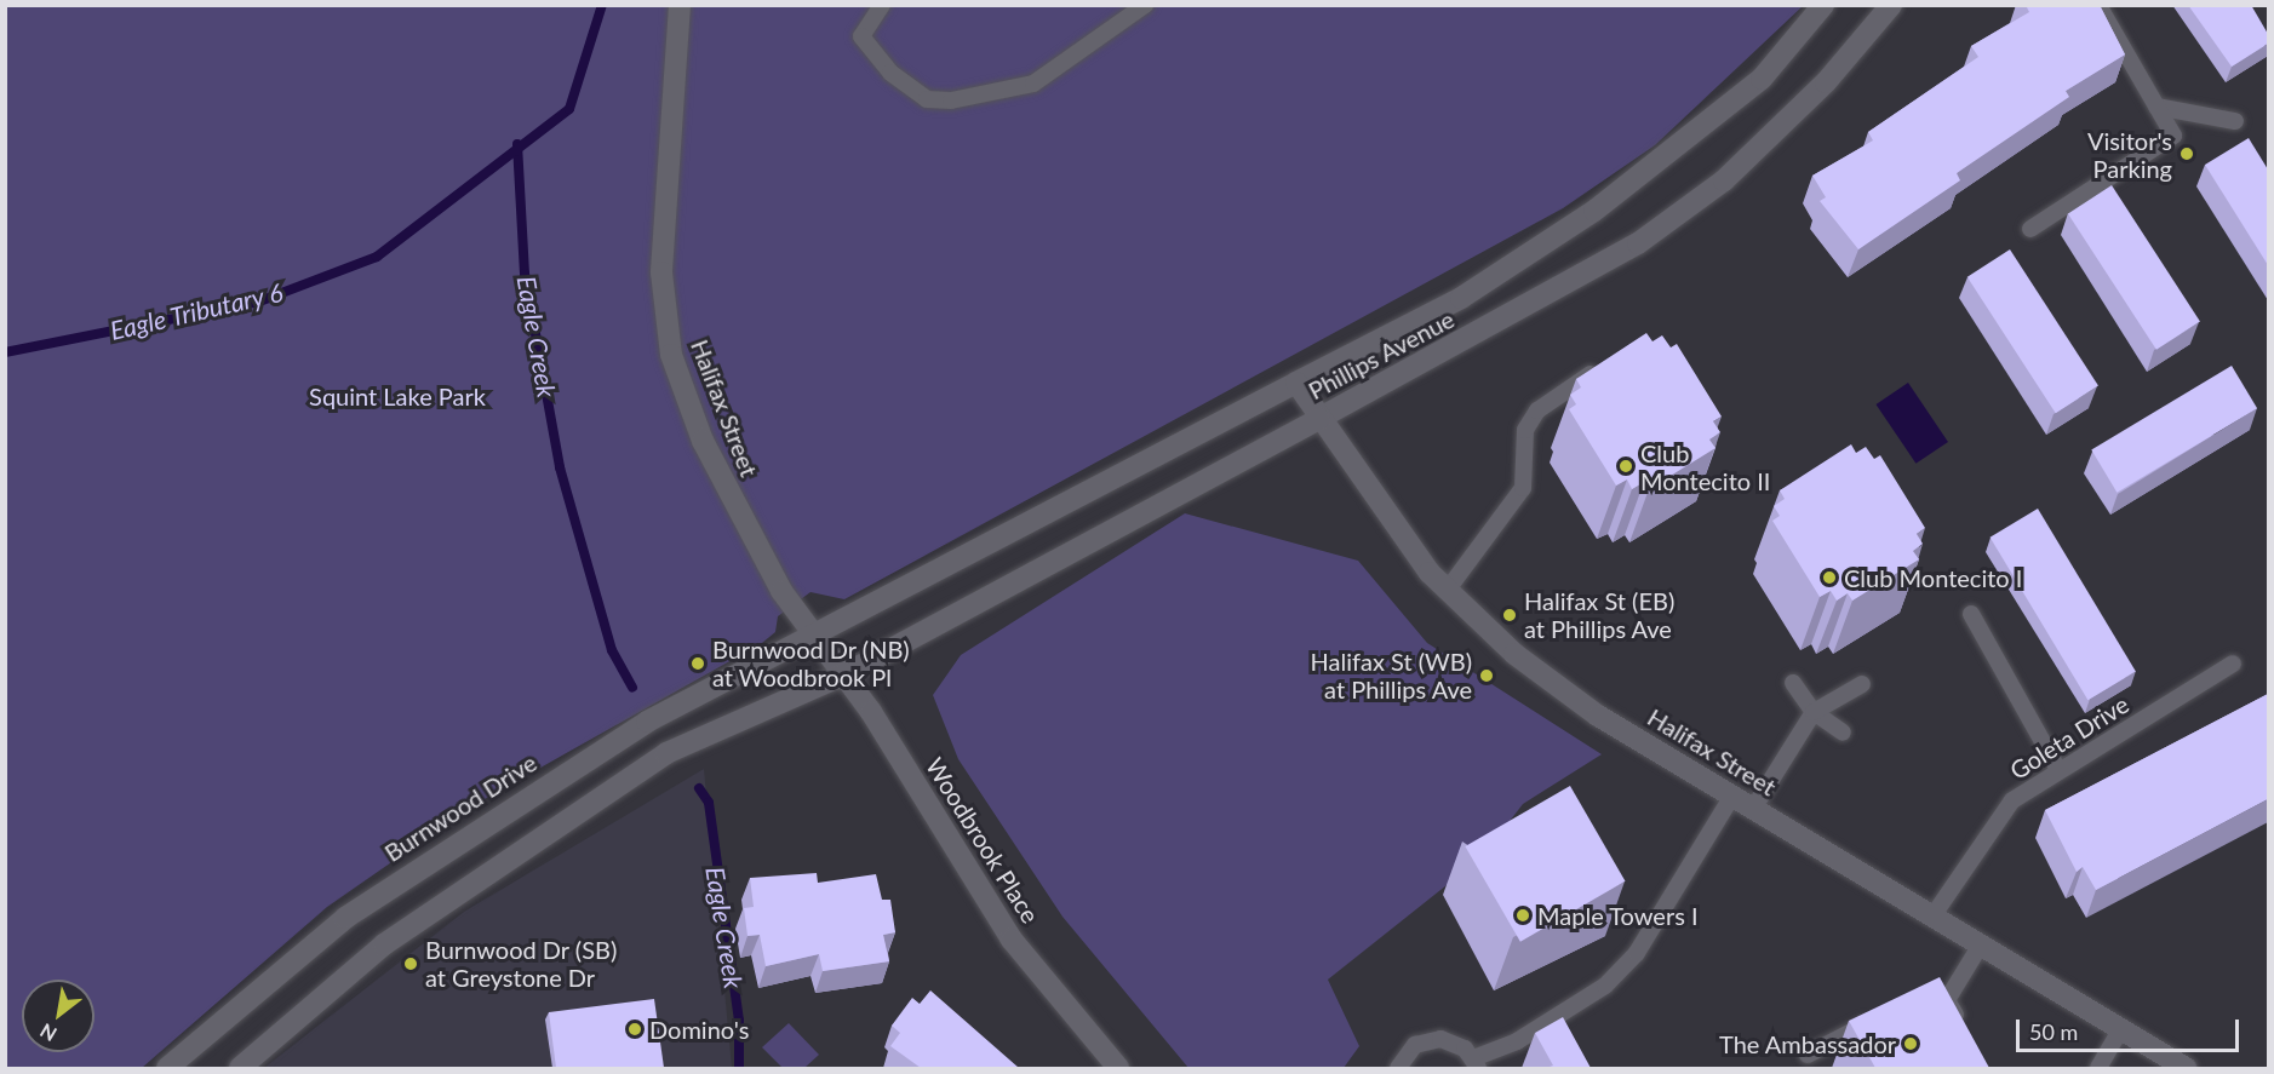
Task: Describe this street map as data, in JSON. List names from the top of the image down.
{
  "streets": {
    "street": [
      "Phillips Avenue",
      "Halifax Street",
      "Burnwood Drive",
      "Woodbrook Place"
    ],
    "lane": ["Goleta Drive"]
  },
  "crossings": [
    ["Phillips Avenue", "Halifax Street"],
    ["Phillips Avenue", "Burnwood Drive"],
    ["Phillips Avenue", "Woodbrook Place"],
    ["Halifax Street", "Goleta Drive"],
    ["Halifax Street", "Burnwood Drive"],
    ["Halifax Street", "Woodbrook Place"],
    ["Burnwood Drive", "Woodbrook Place"]
  ],
  "water": ["Eagle Tributary 6", "Eagle Creek"],
  "parks": ["Squint Lake Park"],
  "places": [
    "Visitor's Parking",
    "Club Montecito II",
    "Club Montecito I",
    "Halifax St (EB) at Phillips Ave",
    "Burnwood Dr (NB) at Woodbrook Pl",
    "Halifax St (WB) at Phillips Ave",
    "Maple Towers I",
    "Burnwood Dr (SB) at Greystone Dr",
    "Domino's",
    "The Ambassador"
  ],
  "scale_bar": "50 m",
  "north": "bottom left"
}
